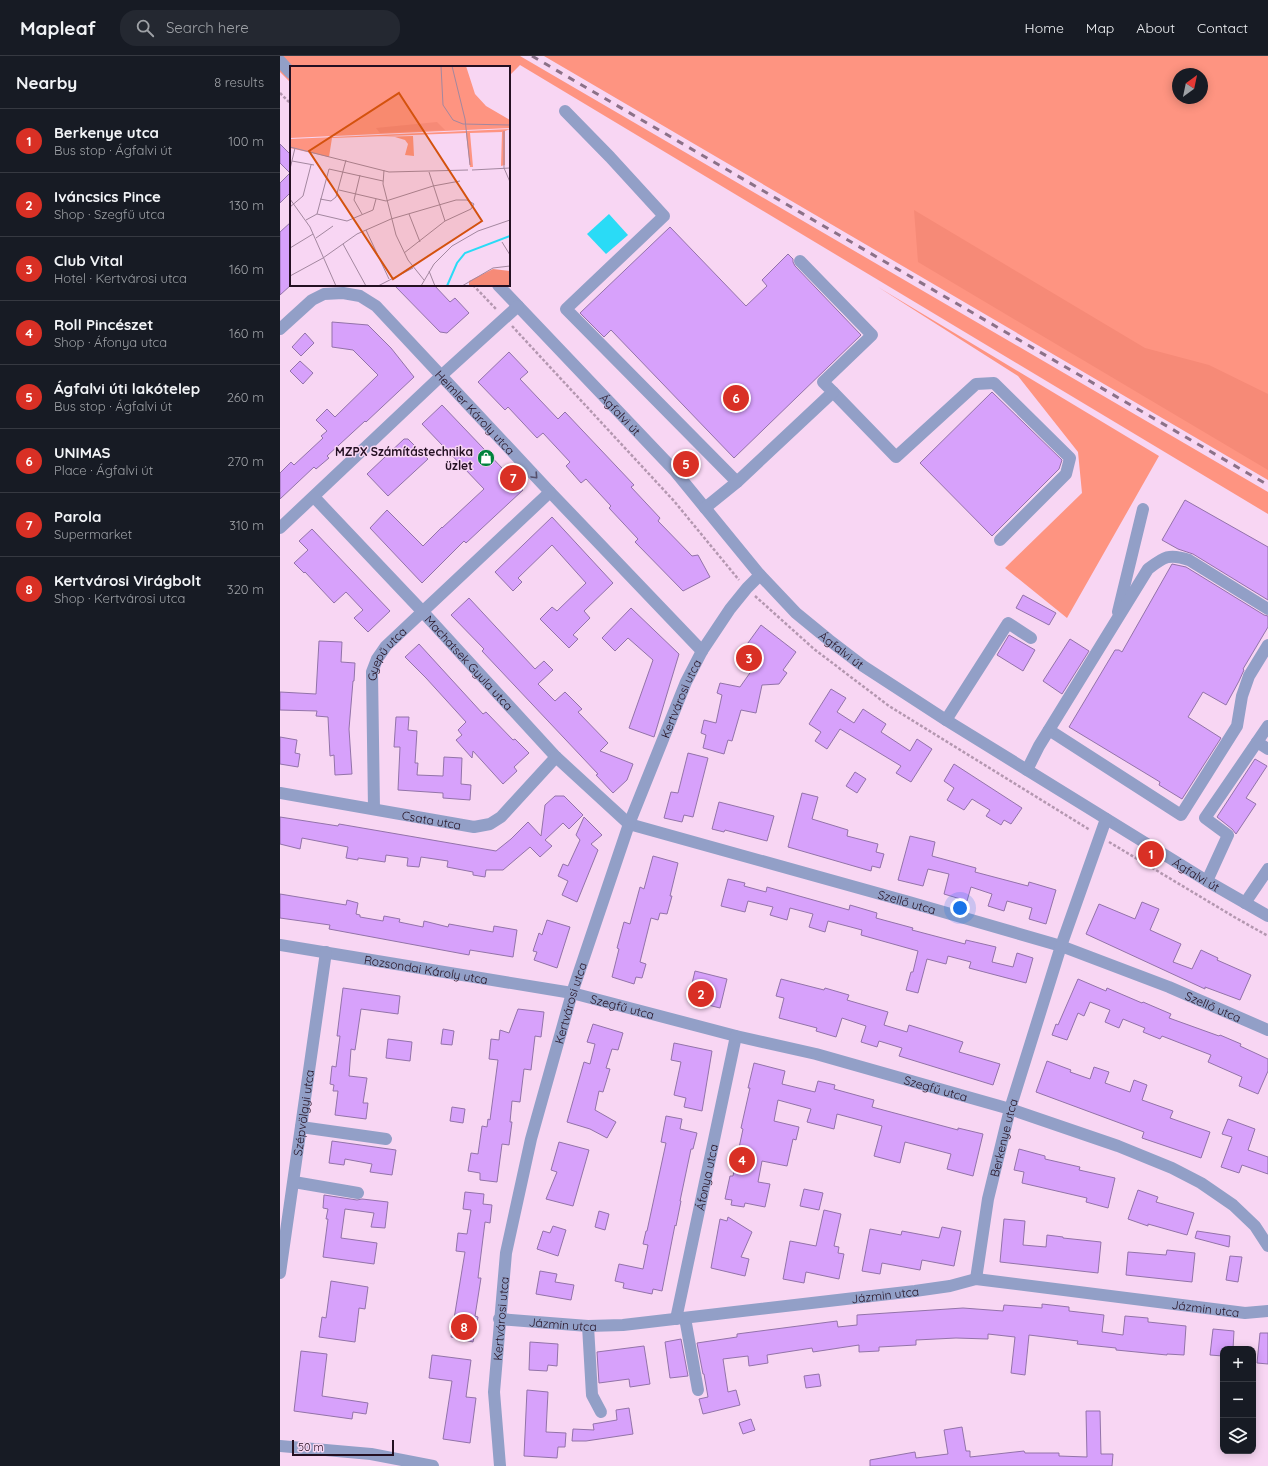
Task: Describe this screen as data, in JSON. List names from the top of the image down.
{
  "streets": {
    "street": [
      "Heimler Károly utca",
      "Ágfalvi út",
      "Gyepű utca",
      "Machatsek Gyula utca",
      "Kertvárosi utca",
      "Csata utca",
      "Szellő utca",
      "Rozsondai Károly utca",
      "Szegfű utca",
      "Szépvölgyi utca",
      "Berkenye utca",
      "Áfonya utca",
      "Jázmin utca"
    ]
  },
  "crossings": [
    ["Heimler Károly utca", "Gyepű utca"],
    ["Heimler Károly utca", "Kertvárosi utca"],
    ["Ágfalvi út", "Kertvárosi utca"],
    ["Ágfalvi út", "Berkenye utca"],
    ["Gyepű utca", "Machatsek Gyula utca"],
    ["Gyepű utca", "Csata utca"],
    ["Machatsek Gyula utca", "Kertvárosi utca"],
    ["Machatsek Gyula utca", "Csata utca"],
    ["Machatsek Gyula utca", "Szellő utca"],
    ["Kertvárosi utca", "Szellő utca"],
    ["Kertvárosi utca", "Rozsondai Károly utca"],
    ["Kertvárosi utca", "Szegfű utca"],
    ["Kertvárosi utca", "Jázmin utca"],
    ["Szellő utca", "Berkenye utca"],
    ["Rozsondai Károly utca", "Szegfű utca"],
    ["Rozsondai Károly utca", "Szépvölgyi utca"],
    ["Szegfű utca", "Berkenye utca"],
    ["Szegfű utca", "Áfonya utca"],
    ["Berkenye utca", "Jázmin utca"],
    ["Áfonya utca", "Jázmin utca"]
  ],
  "places": {
    "shop": ["MZPX Számítástechnika üzlet"]
  },
  "scale_bar": "50 m",
  "north": "top right",
  "page": {
    "header": "Mapleaf",
    "search": "Search here",
    "nav": [
      "Home",
      "Map",
      "About",
      "Contact"
    ],
    "heading": ["Nearby", "8 results"],
    "list": [
      {
        "mark": "1",
        "name": "Berkenye utca",
        "note": "Bus stop · Ágfalvi út",
        "value": "100 m"
      },
      {
        "mark": "2",
        "name": "Iváncsics Pince",
        "note": "Shop · Szegfű utca",
        "value": "130 m"
      },
      {
        "mark": "3",
        "name": "Club Vital",
        "note": "Hotel · Kertvárosi utca",
        "value": "160 m"
      },
      {
        "mark": "4",
        "name": "Roll Pincészet",
        "note": "Shop · Áfonya utca",
        "value": "160 m"
      },
      {
        "mark": "5",
        "name": "Ágfalvi úti lakótelep",
        "note": "Bus stop · Ágfalvi út",
        "value": "260 m"
      },
      {
        "mark": "6",
        "name": "UNIMAS",
        "note": "Place · Ágfalvi út",
        "value": "270 m"
      },
      {
        "mark": "7",
        "name": "Parola",
        "note": "Supermarket",
        "value": "310 m"
      },
      {
        "mark": "8",
        "name": "Kertvárosi Virágbolt",
        "note": "Shop · Kertvárosi utca",
        "value": "320 m"
      }
    ],
    "pins": [
      "6",
      "5",
      "7",
      "3",
      "1",
      "2",
      "4",
      "8"
    ],
    "map_buttons": ["+", "−"],
    "scale": "50 m"
  }
}
